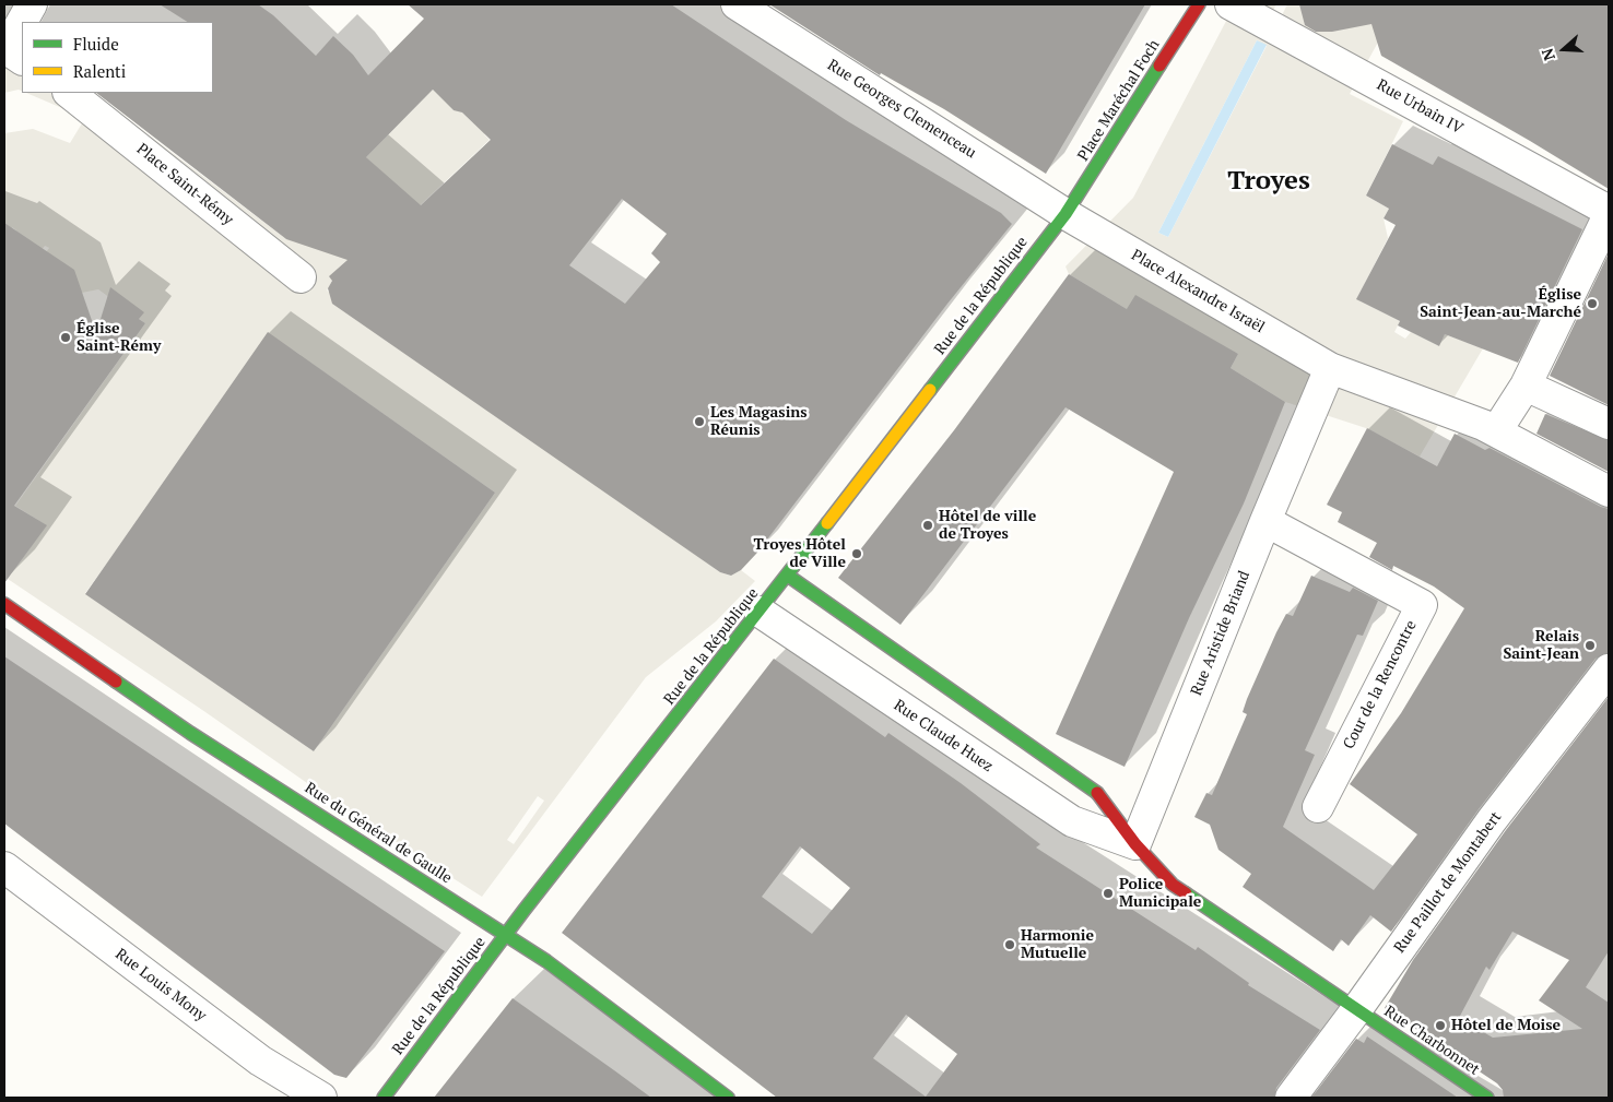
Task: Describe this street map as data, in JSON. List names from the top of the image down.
{
  "streets": {
    "street": [
      "Place Maréchal Foch",
      "Rue Urbain IV",
      "Rue Georges Clemenceau",
      "Place Saint-Rémy",
      "Place Alexandre Israël",
      "Rue de la République",
      "Rue Aristide Briand",
      "Cour de la Rencontre",
      "Rue Claude Huez",
      "Rue du Général de Gaulle",
      "Rue Paillot de Montabert",
      "Rue Louis Mony",
      "Rue Charbonnet"
    ]
  },
  "crossings": [
    ["Place Maréchal Foch", "Rue Georges Clemenceau"],
    ["Place Maréchal Foch", "Place Alexandre Israël"],
    ["Place Maréchal Foch", "Rue de la République"],
    ["Rue Georges Clemenceau", "Place Alexandre Israël"],
    ["Rue Georges Clemenceau", "Rue de la République"],
    ["Place Alexandre Israël", "Rue de la République"],
    ["Place Alexandre Israël", "Rue Aristide Briand"],
    ["Rue de la République", "Rue Claude Huez"],
    ["Rue de la République", "Rue du Général de Gaulle"],
    ["Rue Aristide Briand", "Cour de la Rencontre"],
    ["Rue Aristide Briand", "Rue Claude Huez"],
    ["Rue Claude Huez", "Rue Paillot de Montabert"],
    ["Rue Claude Huez", "Rue Charbonnet"],
    ["Rue Paillot de Montabert", "Rue Charbonnet"]
  ],
  "districts": ["Troyes"],
  "places": [
    "Église Saint-Jean-au-Marché",
    "Église Saint-Rémy",
    "Les Magasins Réunis",
    "Hôtel de ville de Troyes",
    "Troyes Hôtel de Ville",
    "Relais Saint-Jean",
    "Police Municipale",
    "Harmonie Mutuelle",
    "Hôtel de Moise"
  ],
  "legend": ["Fluide", "Ralenti"],
  "north": "left"
}
